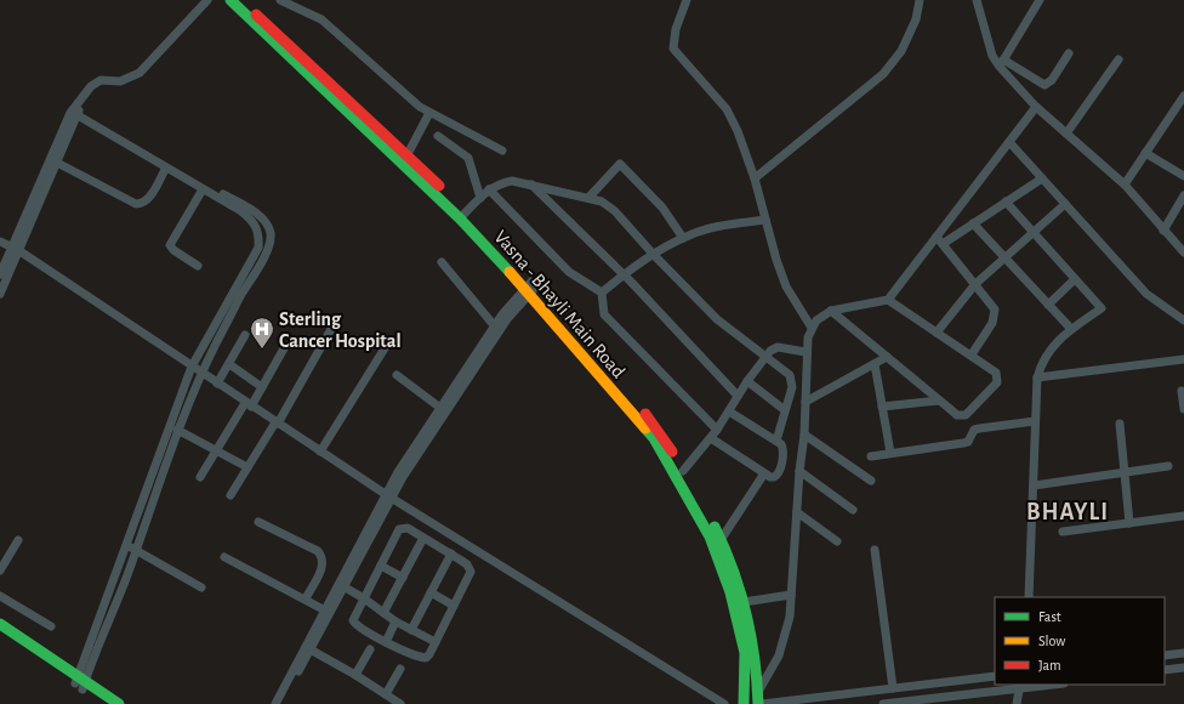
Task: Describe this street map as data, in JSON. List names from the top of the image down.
{
  "streets": {
    "main road": ["Vasna - Bhayli Main Road"]
  },
  "districts": ["BHAYLI"],
  "places": {
    "hospital": ["Sterling Cancer Hospital"]
  },
  "legend": ["Fast", "Slow", "Jam"]
}
